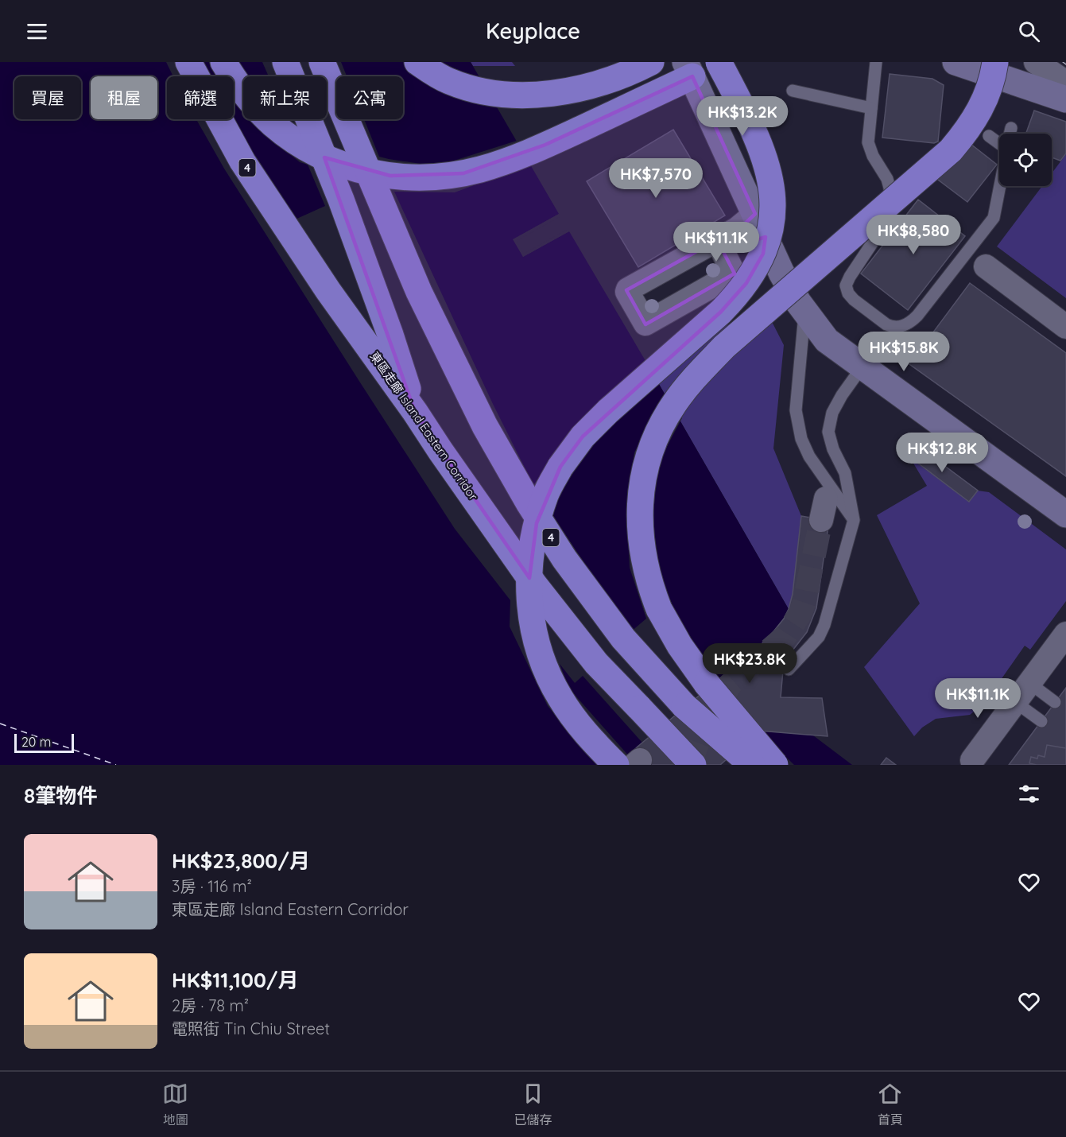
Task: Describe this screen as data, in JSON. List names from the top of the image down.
{
  "streets": {
    "highway": ["4", "東區走廊 Island Eastern Corridor"]
  },
  "crossings": [
    ["4", "東區走廊 Island Eastern Corridor"]
  ],
  "scale_bar": "20 m",
  "page": {
    "header": "Keyplace",
    "chip": [
      "買屋",
      "租屋",
      "篩選",
      "新上架",
      "公寓"
    ],
    "price": [
      "HK$13.2K",
      "HK$7,570",
      "HK$8,580",
      "HK$11.1K",
      "HK$15.8K",
      "HK$12.8K",
      "HK$23.8K",
      "HK$11.1K"
    ],
    "scale": "20 m",
    "heading": "8筆物件",
    "list": [
      {
        "name": "HK$23,800/月",
        "note": "3房 · 116 m² · 東區走廊 Island Eastern Corridor"
      },
      {
        "name": "HK$11,100/月",
        "note": "2房 · 78 m² · 電照街 Tin Chiu Street"
      }
    ],
    "tabs": ["地圖", "已儲存", "首頁"]
  }
}
